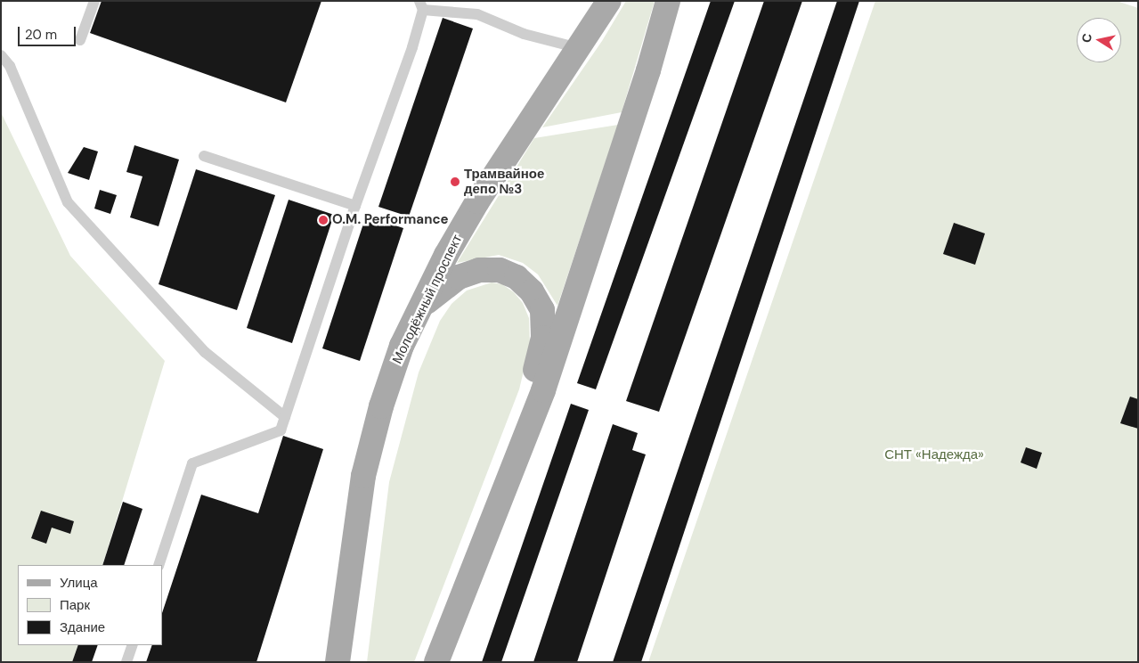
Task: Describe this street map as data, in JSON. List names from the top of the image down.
{
  "streets": {
    "main road": ["Молодёжный проспект"]
  },
  "parks": ["СНТ «Надежда»"],
  "places": ["Трамвайное депо №3", "O.M. Performance"],
  "legend": ["Улица", "Парк", "Здание"],
  "scale_bar": "20 m",
  "north": "left"
}
